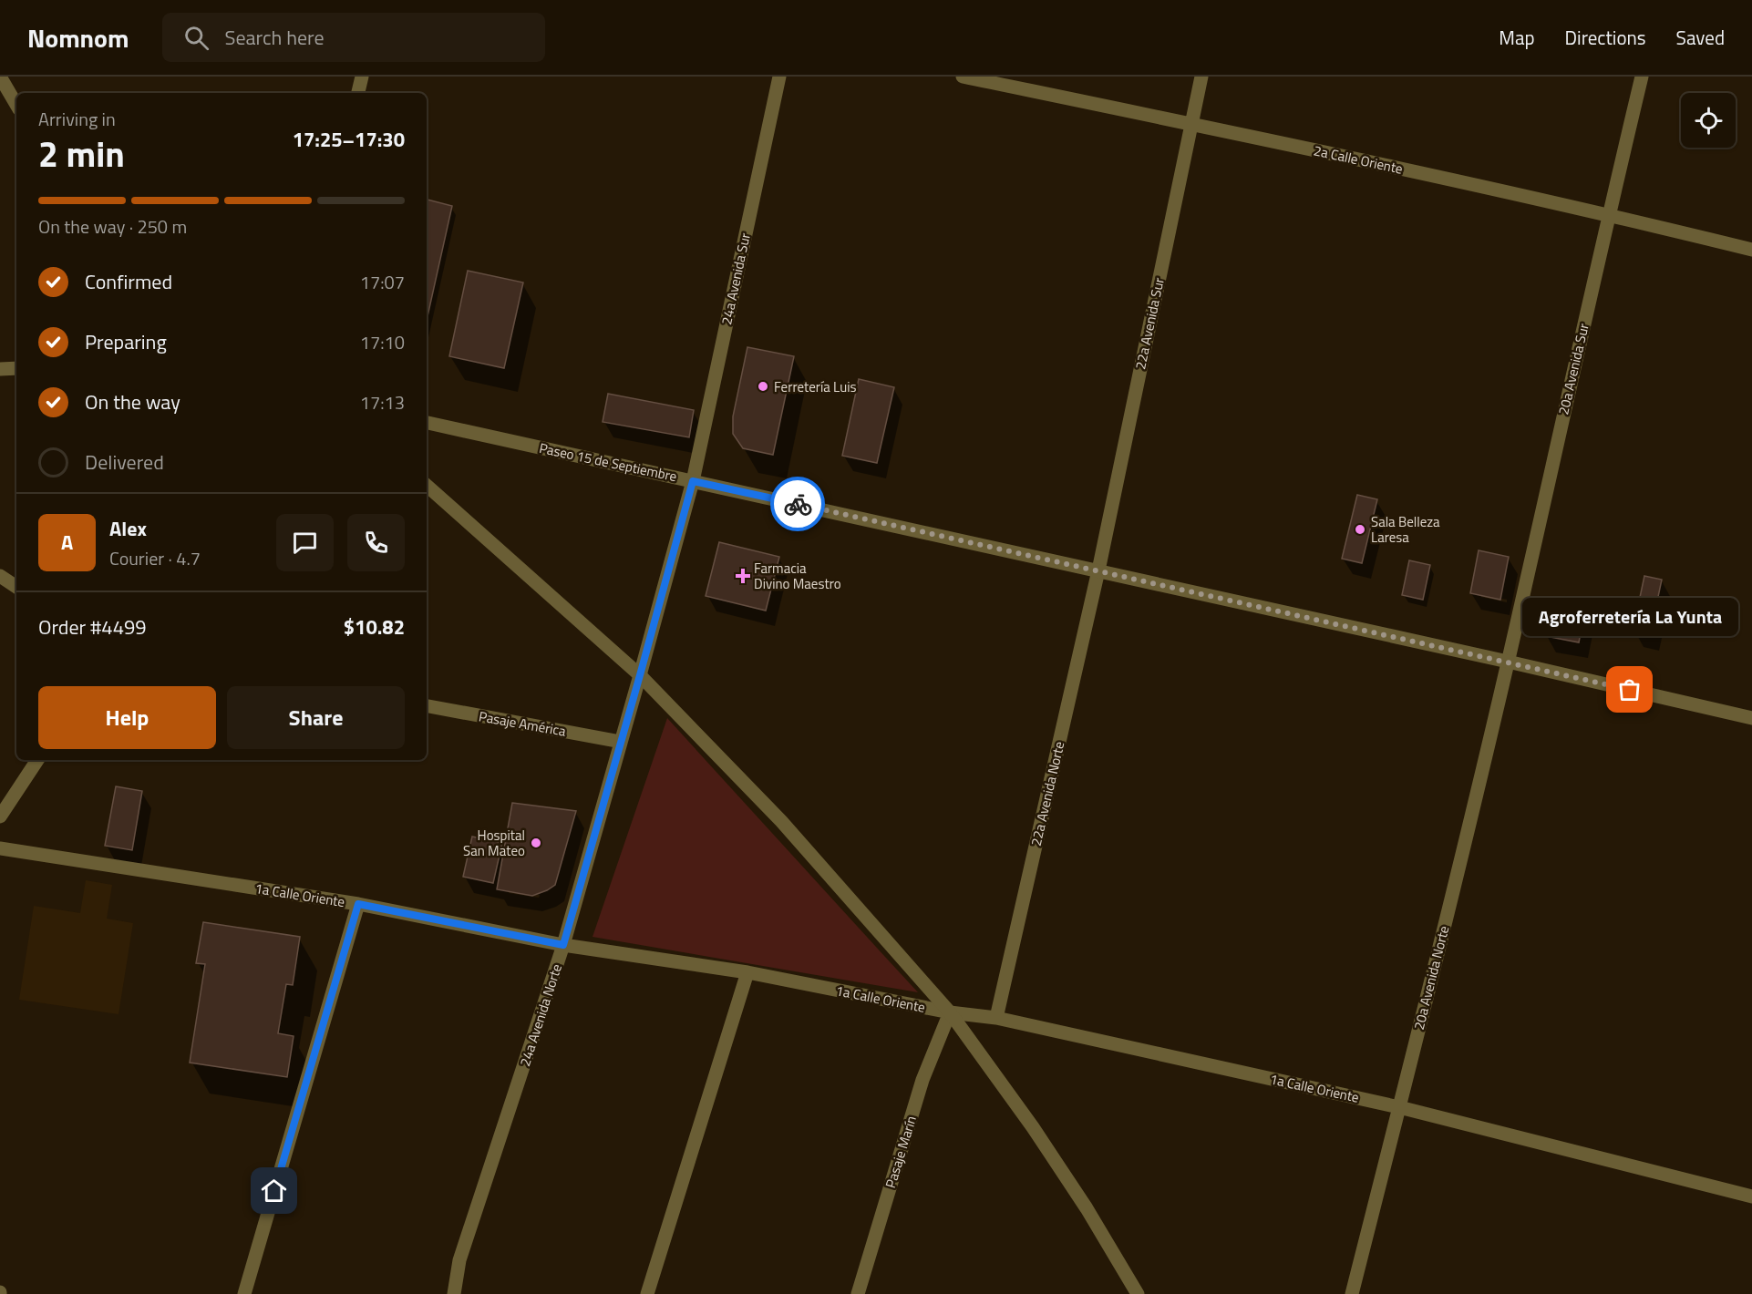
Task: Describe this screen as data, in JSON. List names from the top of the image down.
{
  "streets": {
    "street": [
      "2a Calle Oriente",
      "24a Avenida Sur",
      "22a Avenida Sur",
      "20a Avenida Sur",
      "Paseo 15 de Septiembre",
      "Pasaje América",
      "22a Avenida Norte",
      "1a Calle Oriente",
      "20a Avenida Norte",
      "24a Avenida Norte",
      "Pasaje Marín"
    ]
  },
  "crossings": [
    ["2a Calle Oriente", "22a Avenida Sur"],
    ["2a Calle Oriente", "20a Avenida Sur"],
    ["24a Avenida Sur", "Paseo 15 de Septiembre"],
    ["24a Avenida Sur", "24a Avenida Norte"],
    ["22a Avenida Sur", "Paseo 15 de Septiembre"],
    ["22a Avenida Sur", "22a Avenida Norte"],
    ["20a Avenida Sur", "Paseo 15 de Septiembre"],
    ["20a Avenida Sur", "20a Avenida Norte"],
    ["Paseo 15 de Septiembre", "22a Avenida Norte"],
    ["Paseo 15 de Septiembre", "20a Avenida Norte"],
    ["Paseo 15 de Septiembre", "24a Avenida Norte"],
    ["Pasaje América", "24a Avenida Norte"],
    ["22a Avenida Norte", "1a Calle Oriente"],
    ["1a Calle Oriente", "20a Avenida Norte"],
    ["1a Calle Oriente", "24a Avenida Norte"],
    ["1a Calle Oriente", "Pasaje Marín"]
  ],
  "places": {
    "other": [
      "Ferretería Luis",
      "Sala Belleza Laresa",
      "Agroferretería La Yunta",
      "Hospital San Mateo"
    ],
    "health": ["Farmacia Divino Maestro"]
  },
  "page": {
    "header": "Nomnom",
    "search": "Search here",
    "nav": ["Map", "Directions", "Saved"],
    "heading": ["2 min", "Arriving in", "17:25–17:30"],
    "panel": [
      "Alex",
      "Courier · 4.7",
      "Order #4499",
      "$10.82"
    ],
    "bar": "On the way · 250 m",
    "list": [
      ["Confirmed", "17:07"],
      ["Preparing", "17:10"],
      ["On the way", "17:13"],
      "Delivered"
    ],
    "round": "A",
    "bubble": "Agroferretería La Yunta",
    "buttons": ["Help", "Share"]
  }
}
